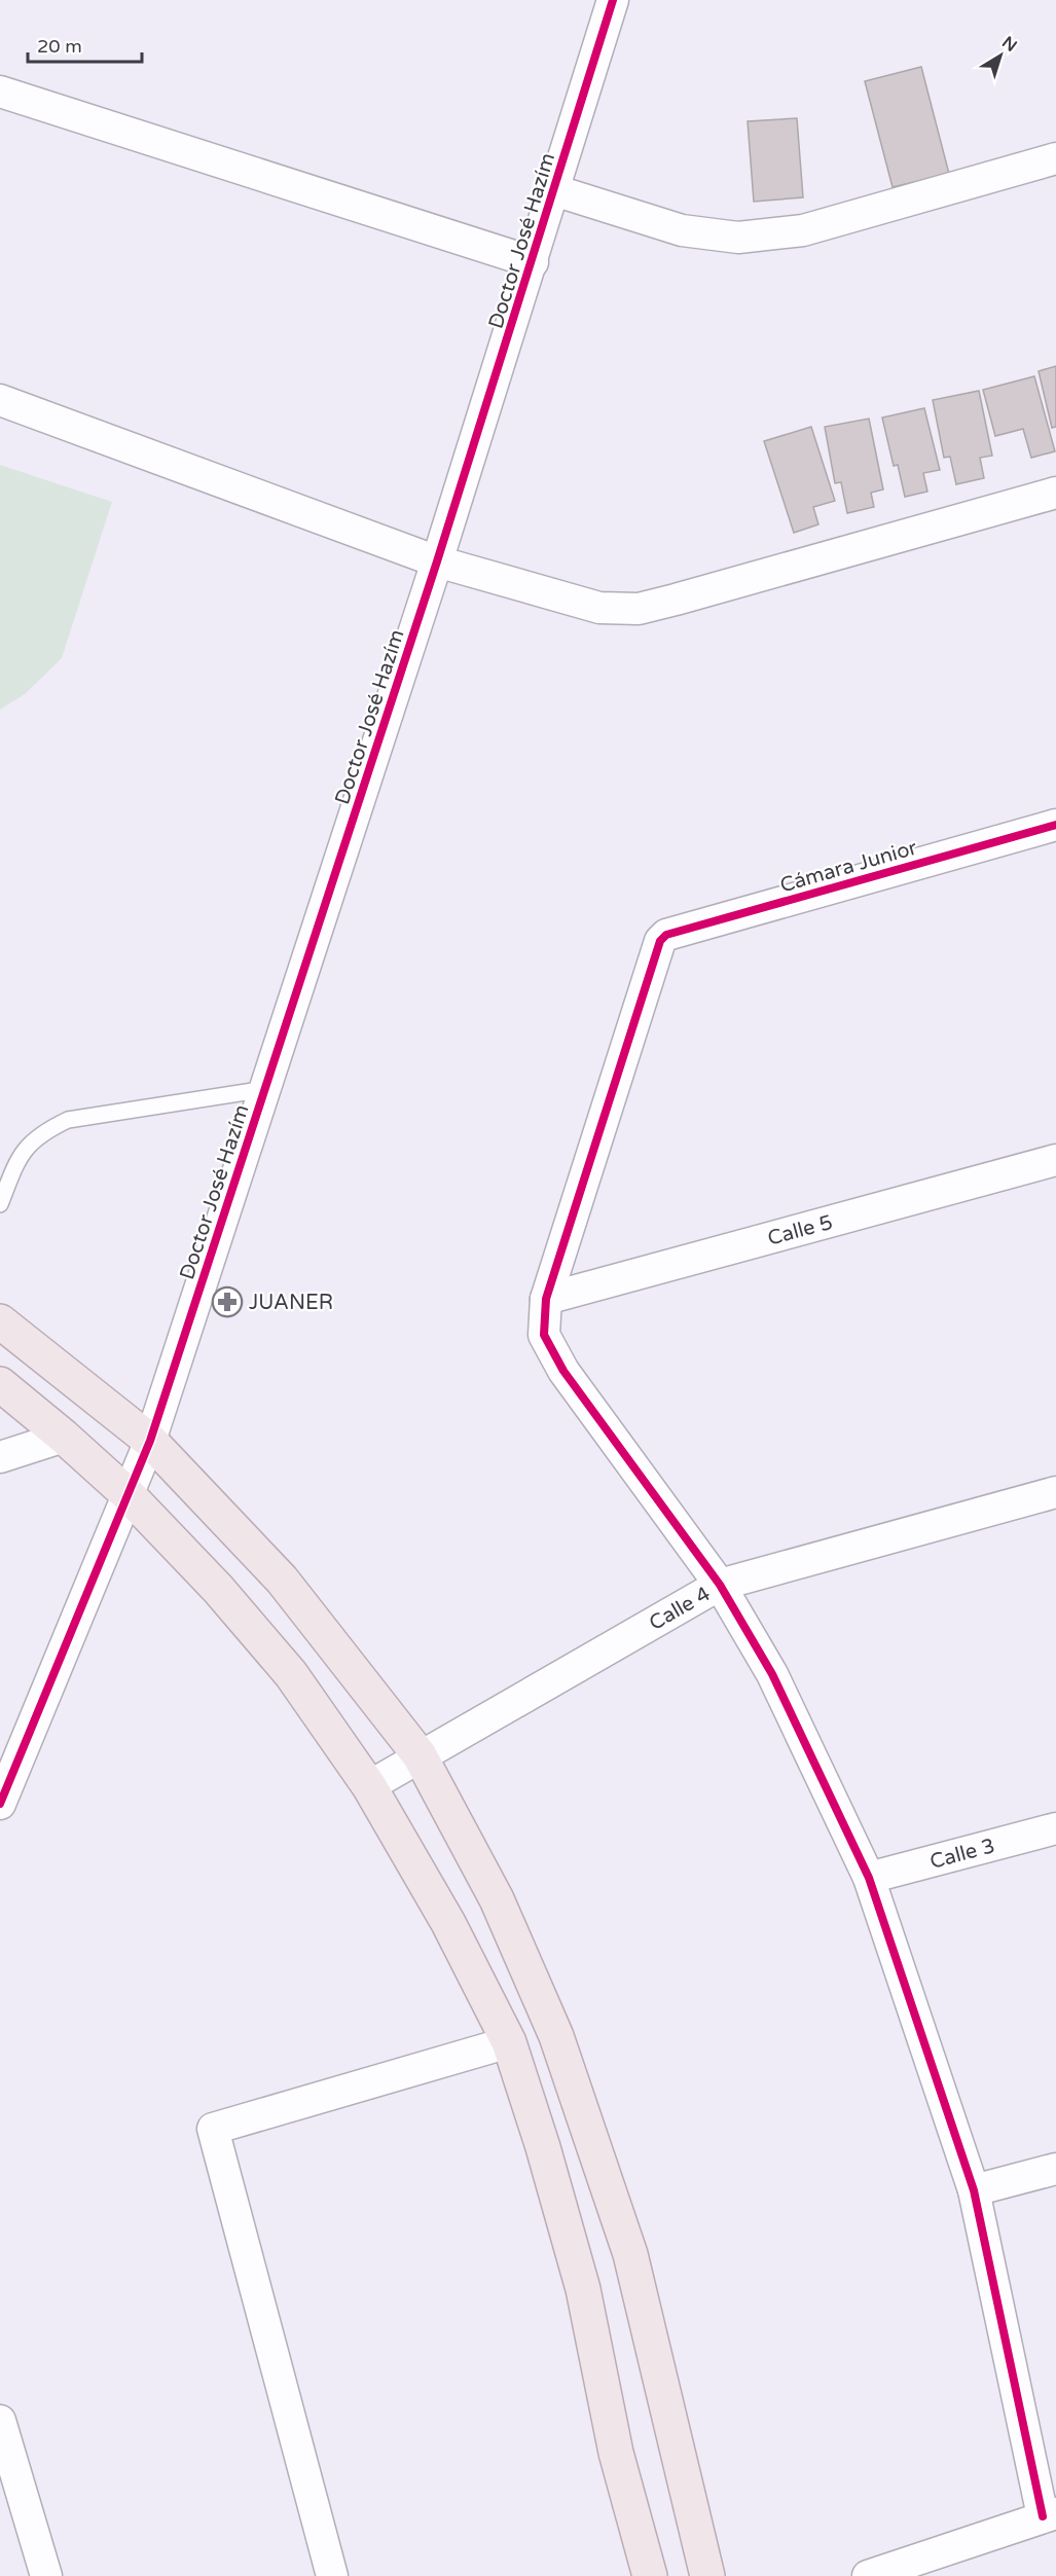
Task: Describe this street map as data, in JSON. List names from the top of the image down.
{
  "streets": {
    "street": [
      "Doctor José Hazím",
      "Cámara Junior",
      "Calle 5",
      "Calle 4",
      "Calle 3"
    ]
  },
  "crossings": [
    ["Cámara Junior", "Calle 5"]
  ],
  "places": {
    "pharmacy": ["JUANER"]
  },
  "scale_bar": "20 m",
  "north": "top right"
}
